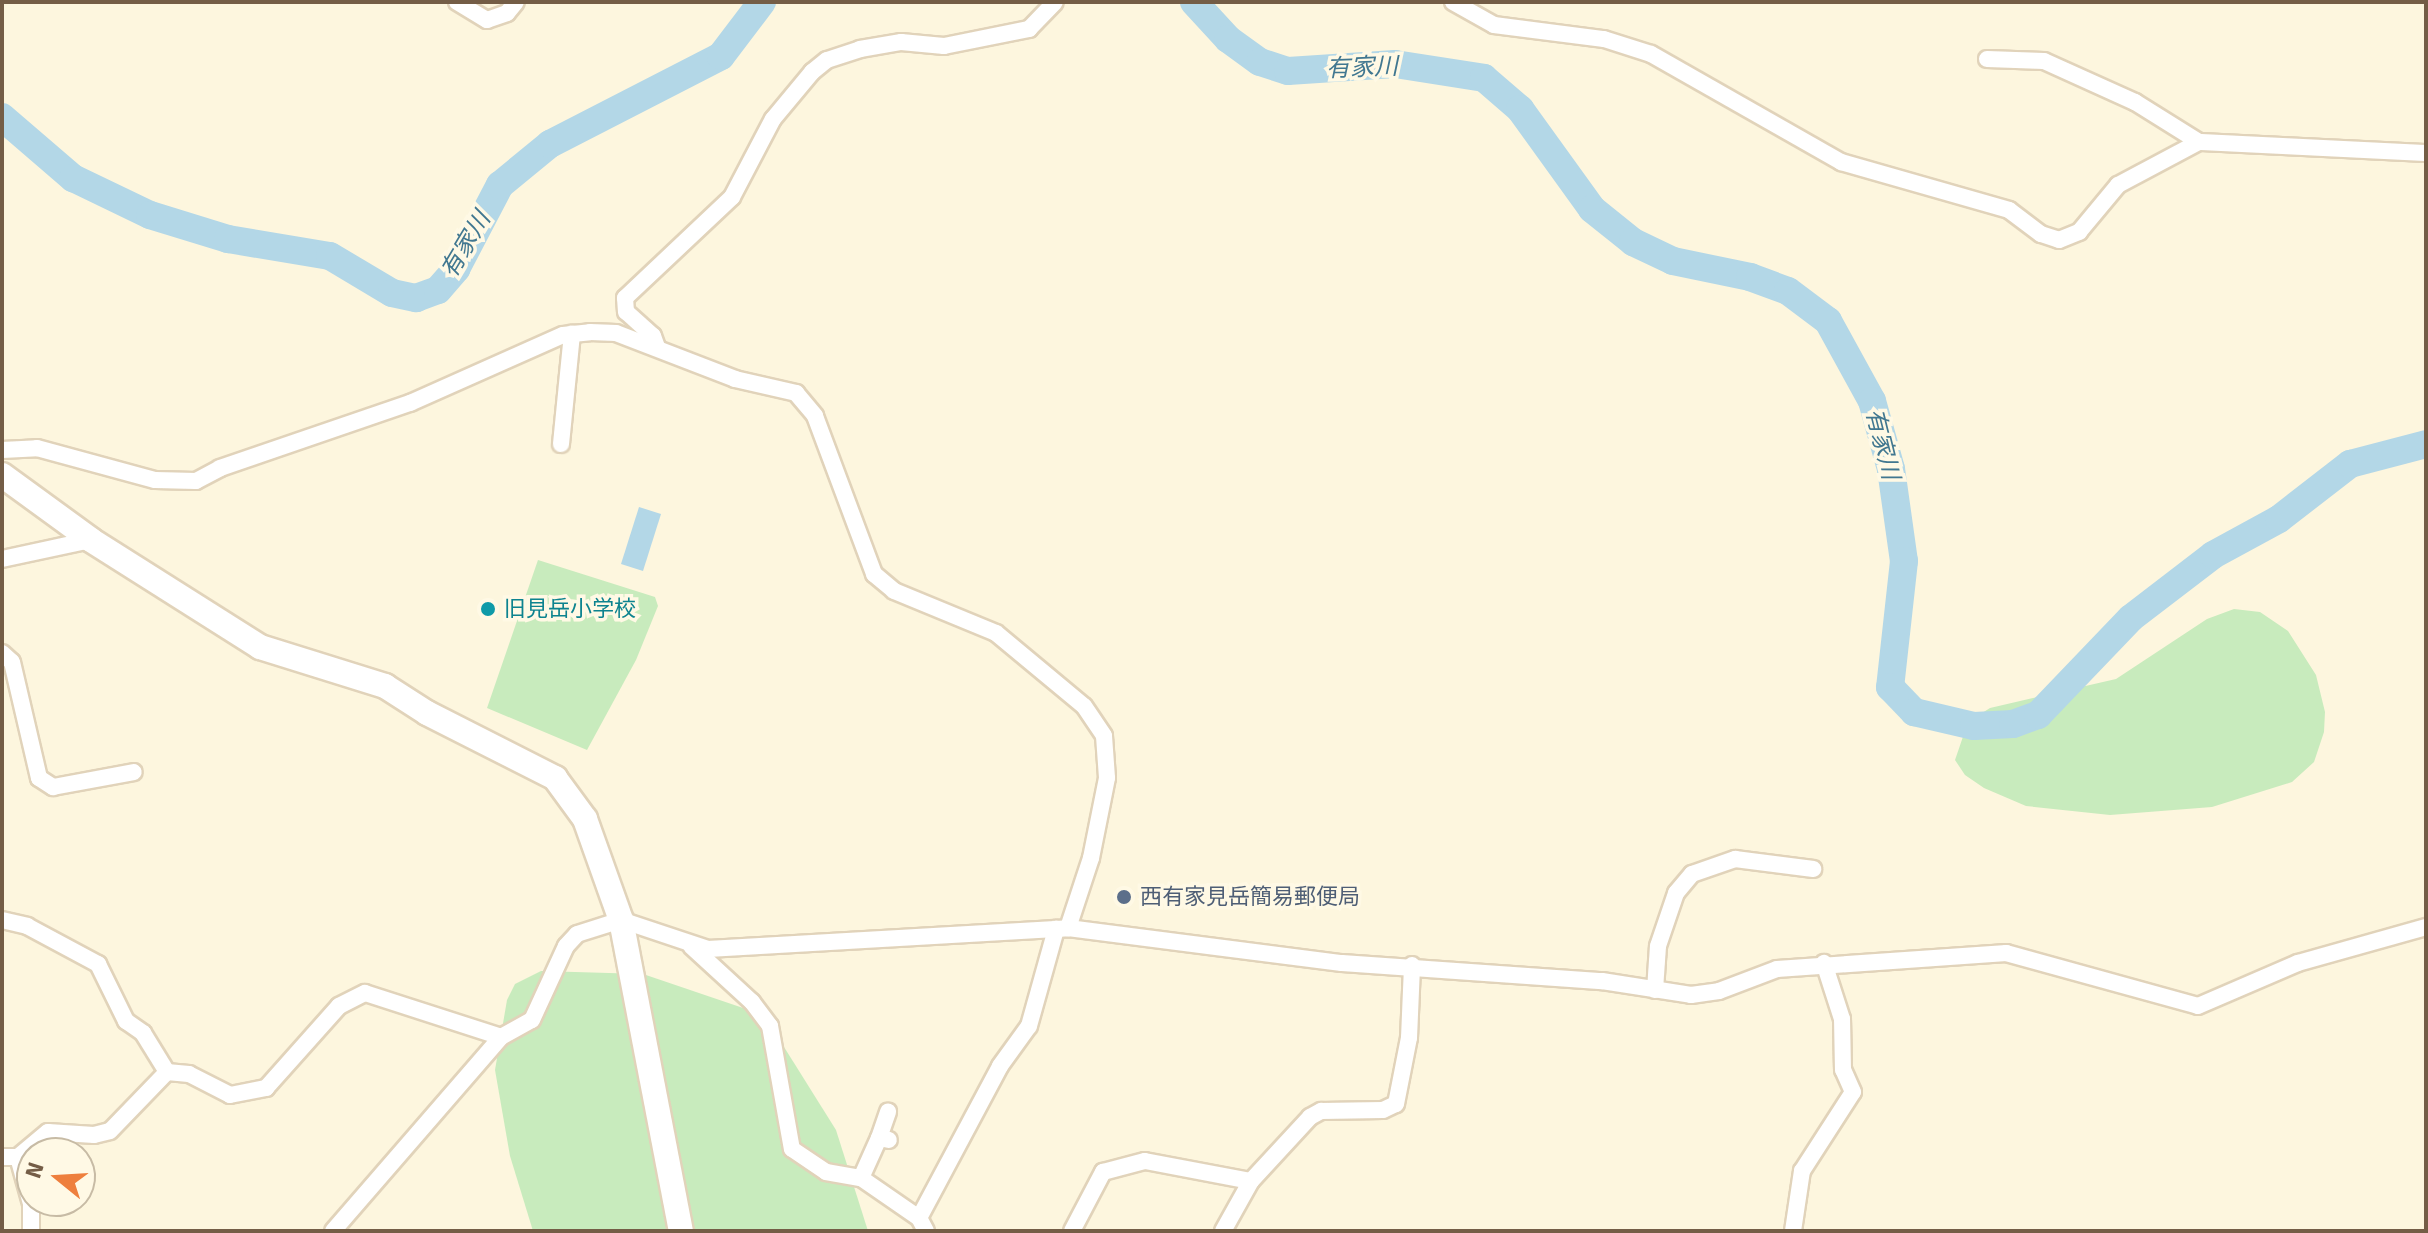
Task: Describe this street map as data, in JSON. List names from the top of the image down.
{
  "water": ["有家川"],
  "places": ["旧見岳小学校", "西有家見岳簡易郵便局"],
  "north": "left"
}
